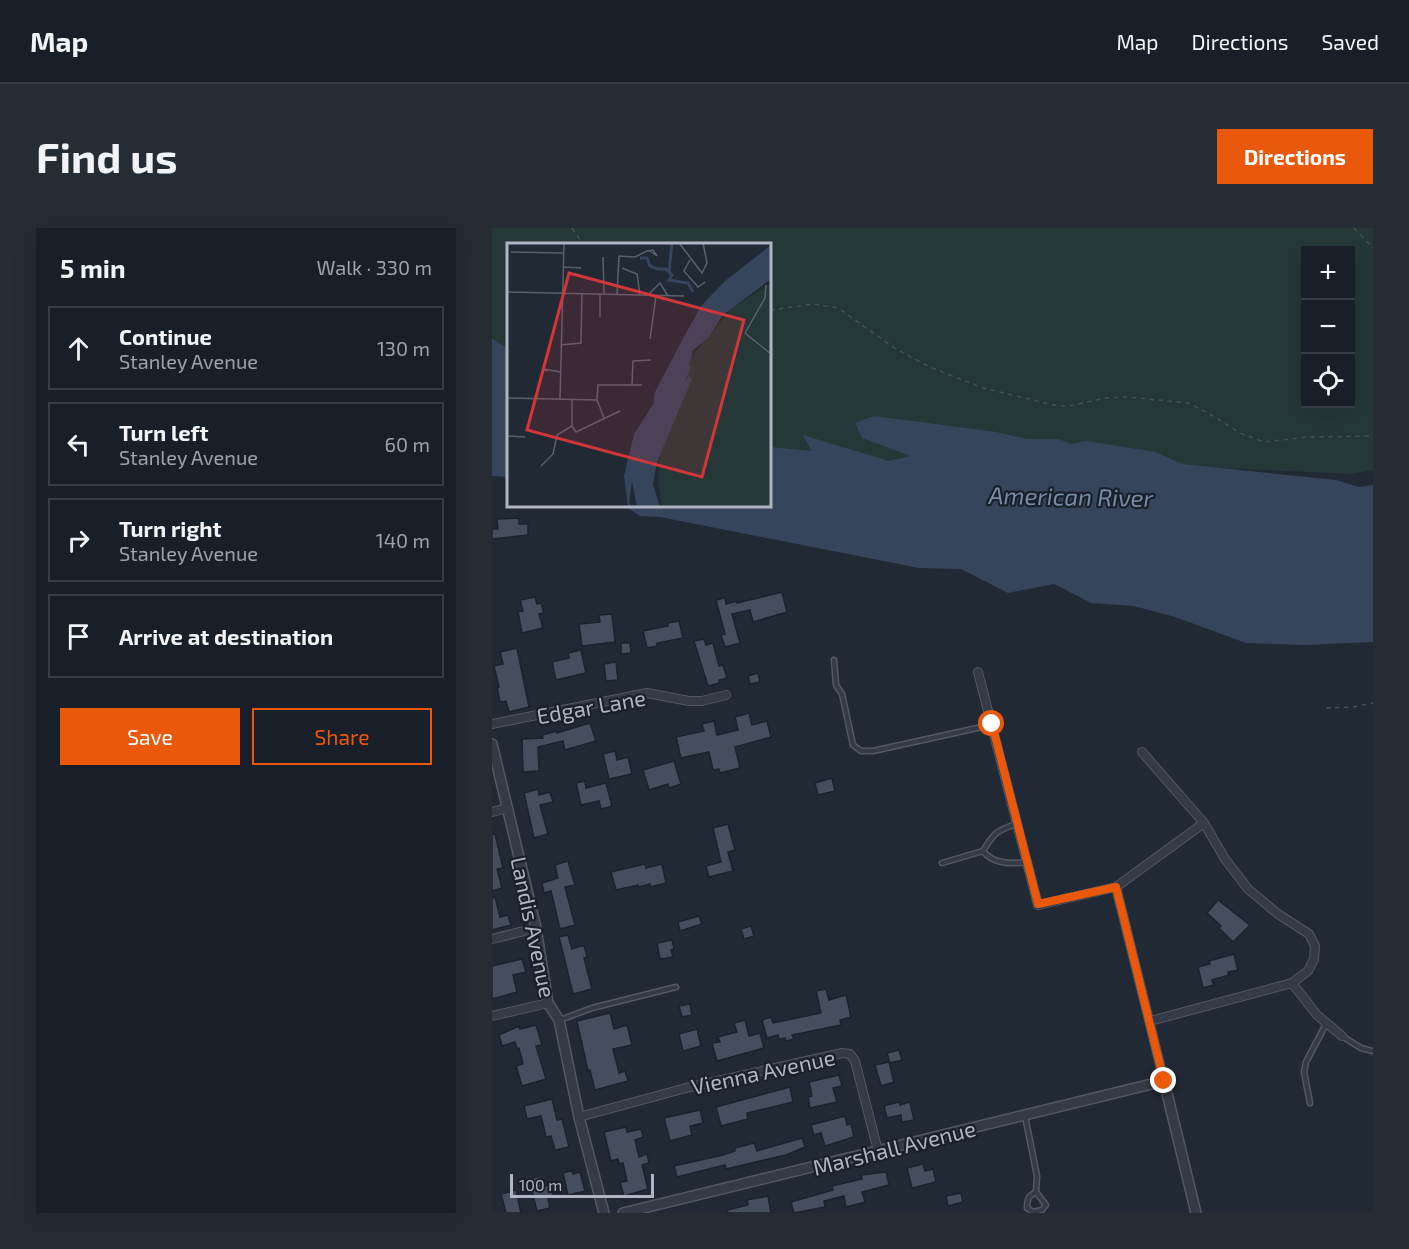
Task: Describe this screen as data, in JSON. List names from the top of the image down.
{
  "streets": {
    "street": [
      "Edgar Lane",
      "Landis Avenue",
      "Vienna Avenue",
      "Marshall Avenue"
    ]
  },
  "crossings": [
    ["Landis Avenue", "Vienna Avenue"],
    ["Vienna Avenue", "Marshall Avenue"]
  ],
  "water": ["American River"],
  "scale_bar": "100 m",
  "page": {
    "header": "Map",
    "nav": ["Map", "Directions", "Saved"],
    "buttons": [
      "Directions",
      ["Save", "Share"]
    ],
    "title": "Find us",
    "heading": ["5 min", "Walk · 330 m"],
    "map_buttons": ["+", "−"],
    "list": [
      ["Continue", "Stanley Avenue", "130 m"],
      ["Turn left", "Stanley Avenue", "60 m"],
      ["Turn right", "Stanley Avenue", "140 m"],
      "Arrive at destination"
    ],
    "scale": "100 m"
  }
}
